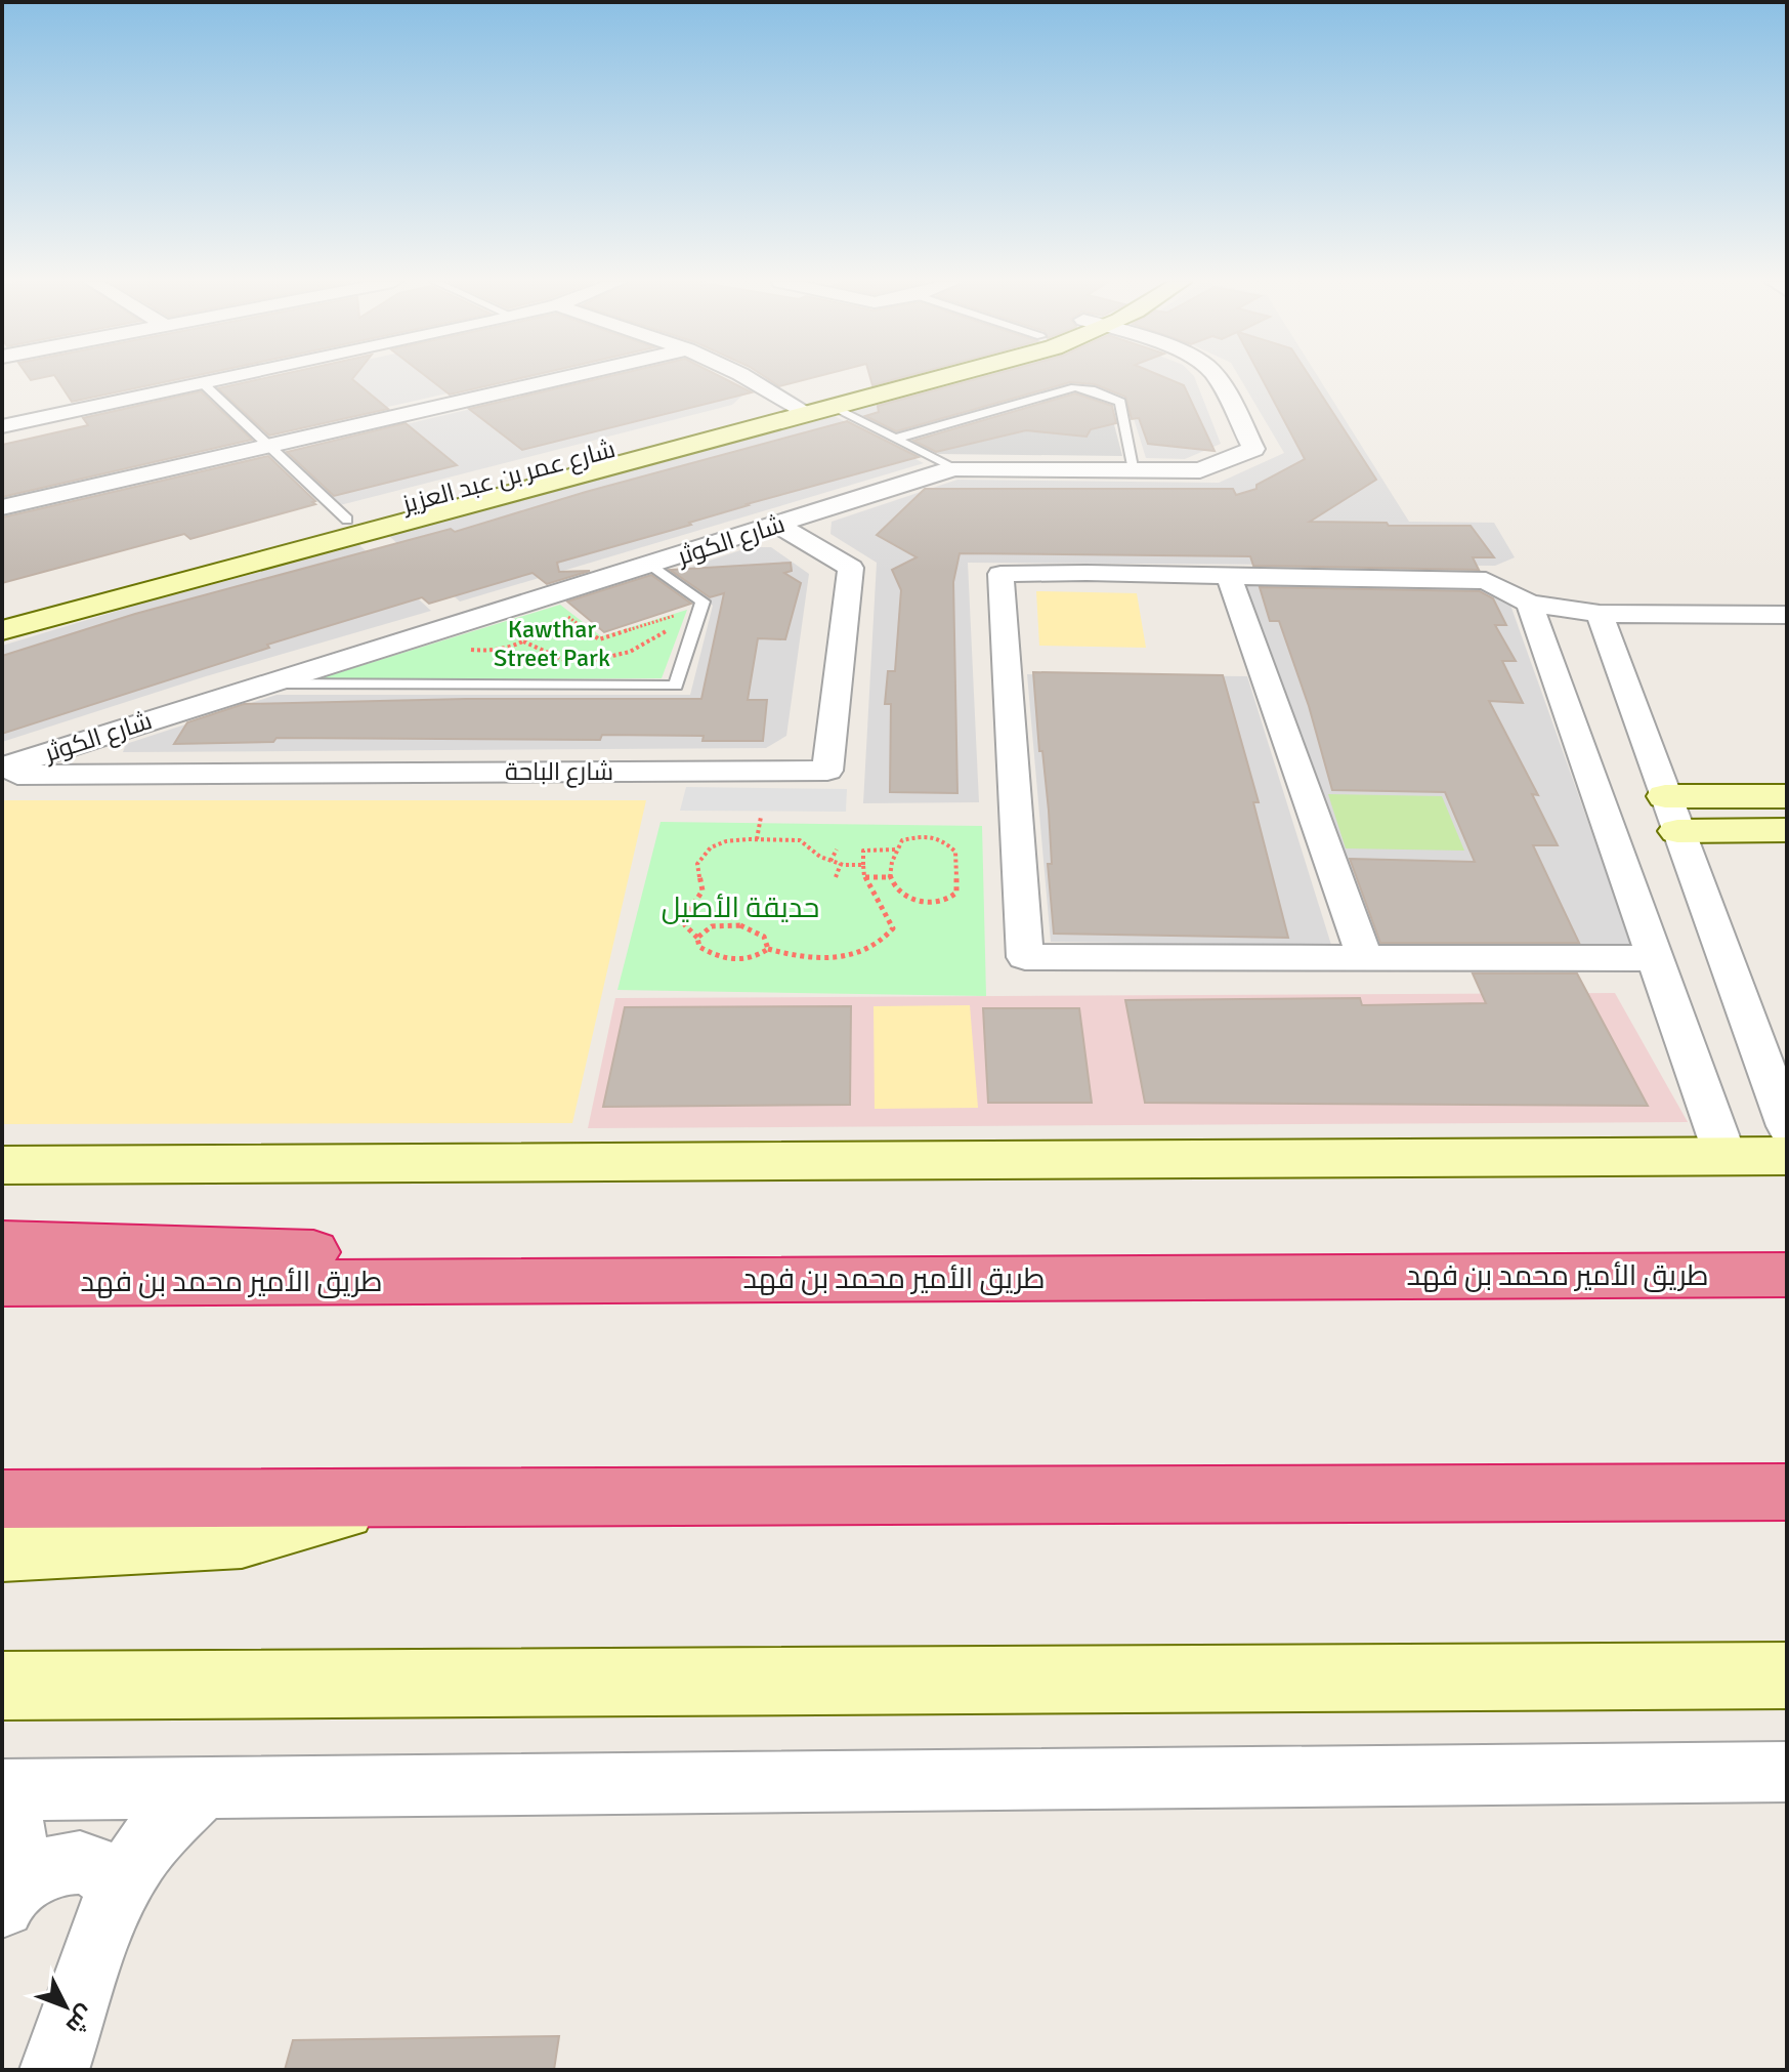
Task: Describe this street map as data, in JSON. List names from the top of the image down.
{
  "streets": {
    "highway": ["طريق الأمير محمد بن فهد"],
    "street": ["شارع عمر بن عبد العزيز", "شارع الكوثر", "شارع الباحة"]
  },
  "crossings": [
    ["شارع الكوثر", "شارع الباحة"]
  ],
  "parks": ["Kawthar Street Park", "حديقة الأصيل"],
  "north": "bottom right"
}
